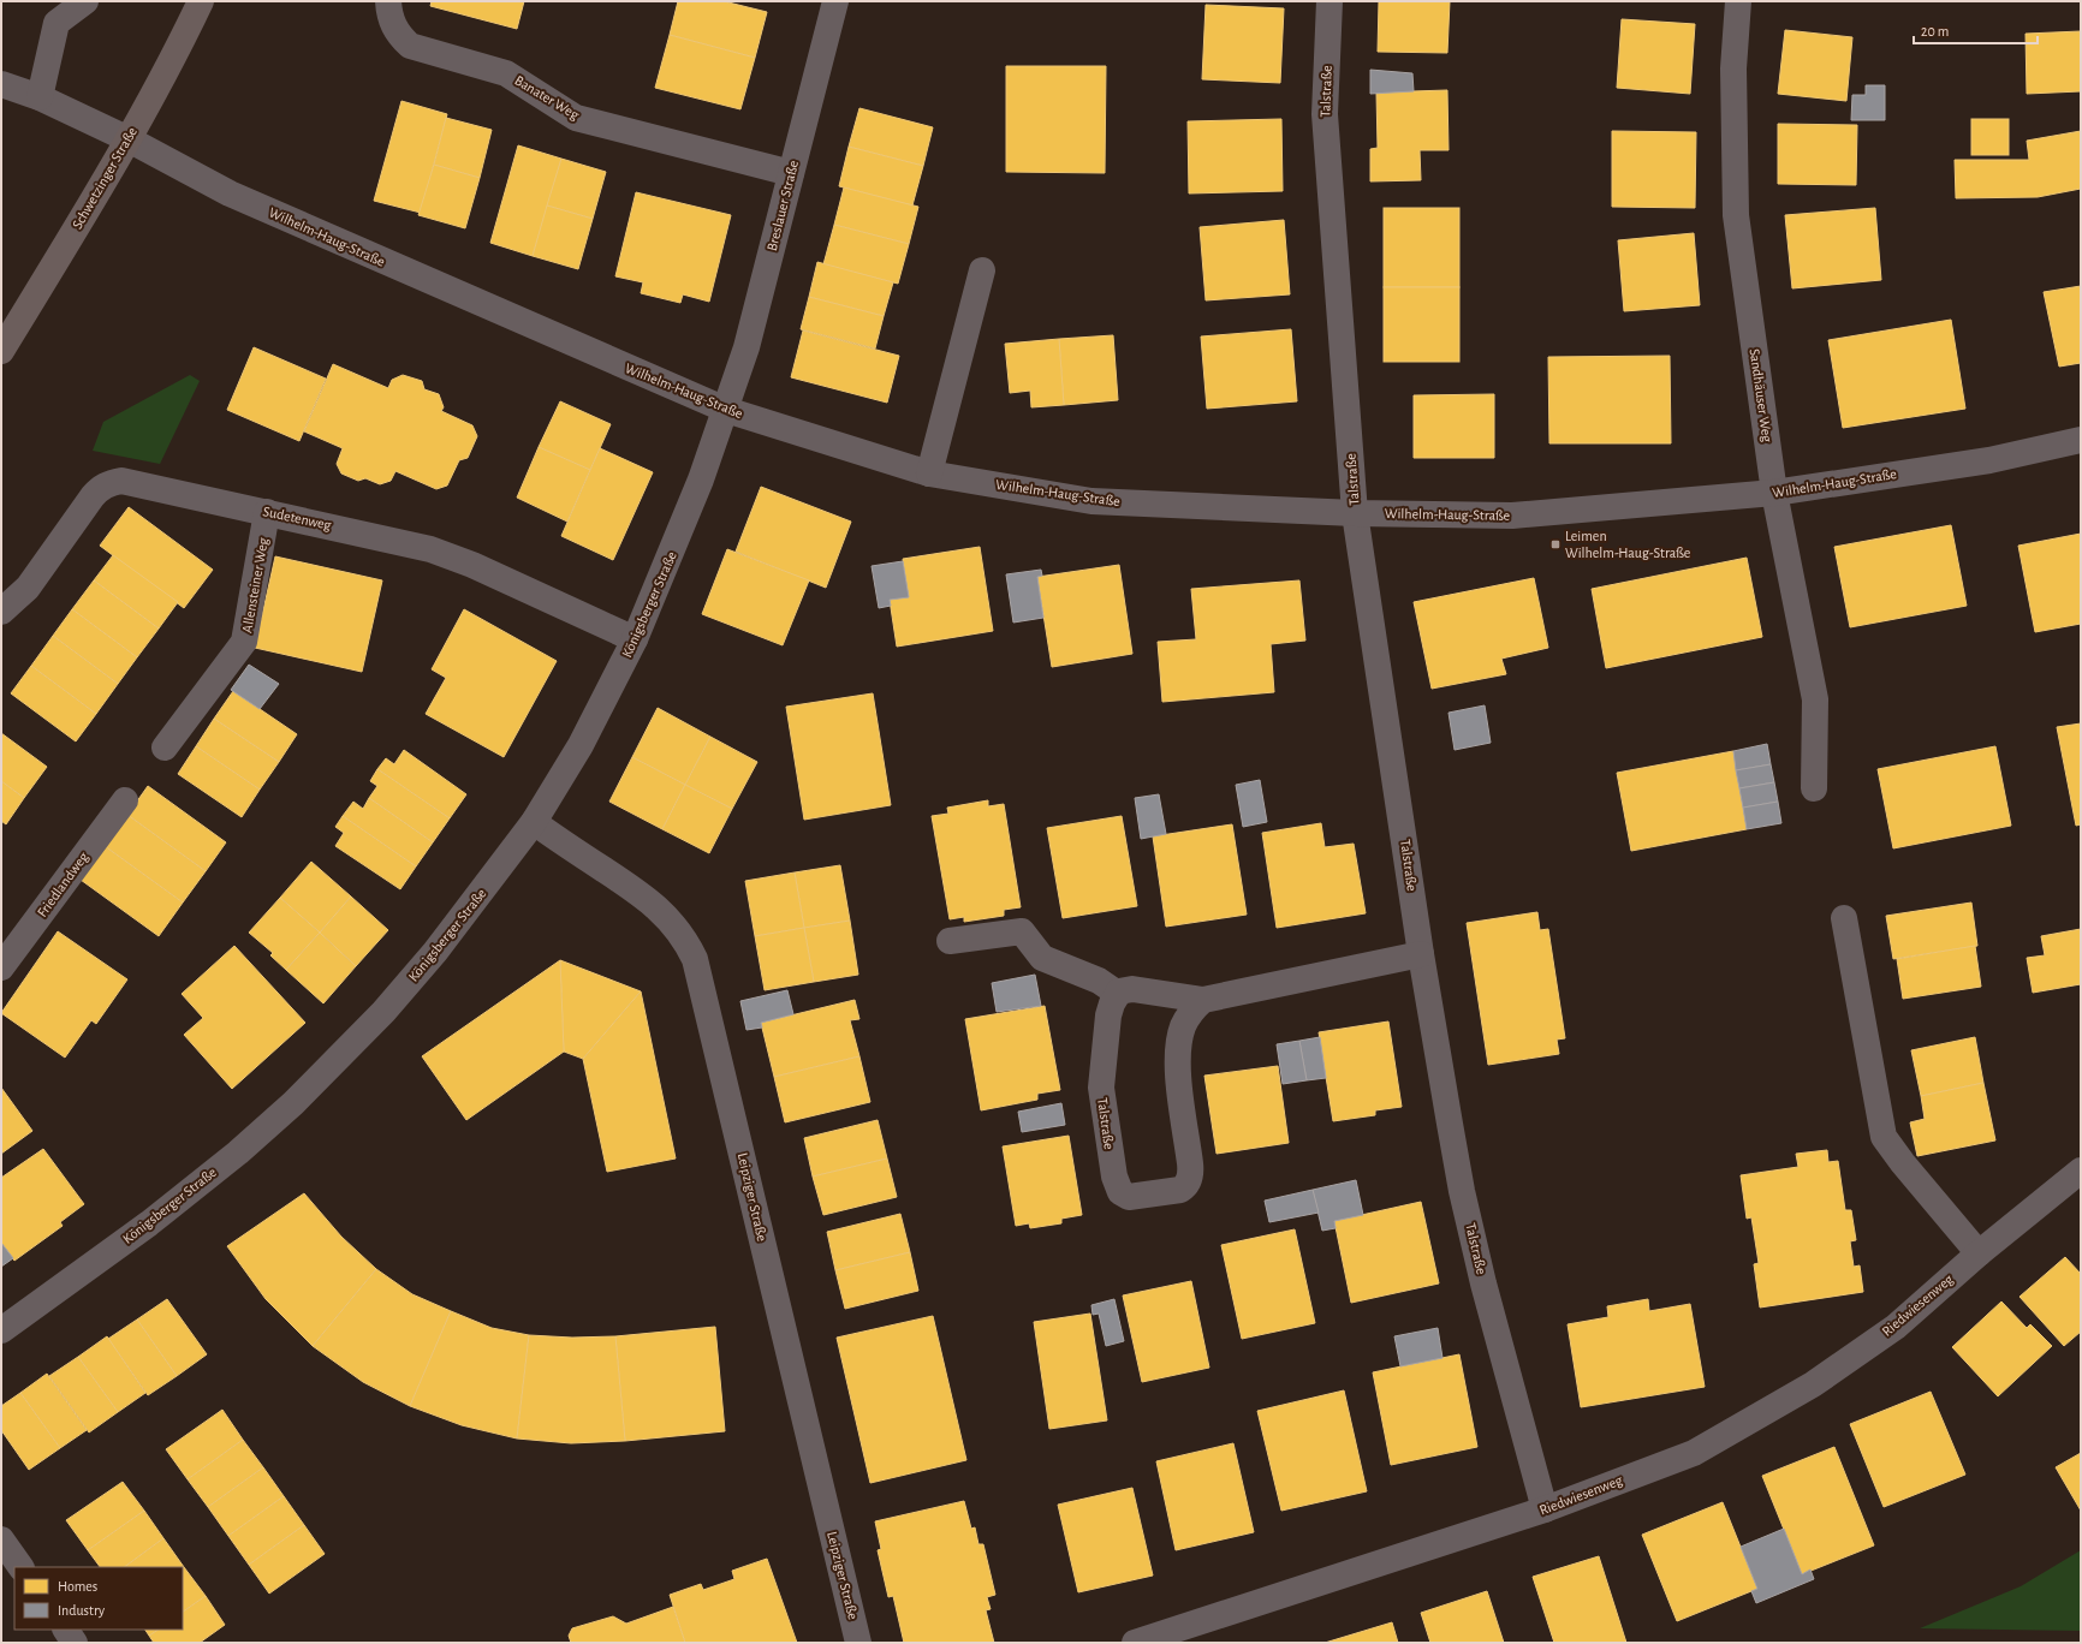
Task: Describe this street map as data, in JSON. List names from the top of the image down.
{
  "streets": {
    "main road": ["Schwetzinger Straße"],
    "street": [
      "Talstraße",
      "Banater Weg",
      "Breslauer Straße",
      "Wilhelm-Haug-Straße",
      "Sandhäuser Weg",
      "Sudetenweg",
      "Allensteiner Weg",
      "Königsberger Straße",
      "Friedlandweg",
      "Leipziger Straße",
      "Riedwiesenweg"
    ]
  },
  "crossings": [
    ["Talstraße", "Wilhelm-Haug-Straße"],
    ["Talstraße", "Riedwiesenweg"],
    ["Banater Weg", "Breslauer Straße"],
    ["Schwetzinger Straße", "Wilhelm-Haug-Straße"],
    ["Breslauer Straße", "Wilhelm-Haug-Straße"],
    ["Breslauer Straße", "Königsberger Straße"],
    ["Wilhelm-Haug-Straße", "Sandhäuser Weg"],
    ["Wilhelm-Haug-Straße", "Königsberger Straße"],
    ["Sudetenweg", "Allensteiner Weg"],
    ["Sudetenweg", "Königsberger Straße"],
    ["Königsberger Straße", "Leipziger Straße"]
  ],
  "places": {
    "transit": ["Leimen Wilhelm-Haug-Straße"]
  },
  "legend": ["Homes", "Industry"],
  "scale_bar": "20 m"
}
